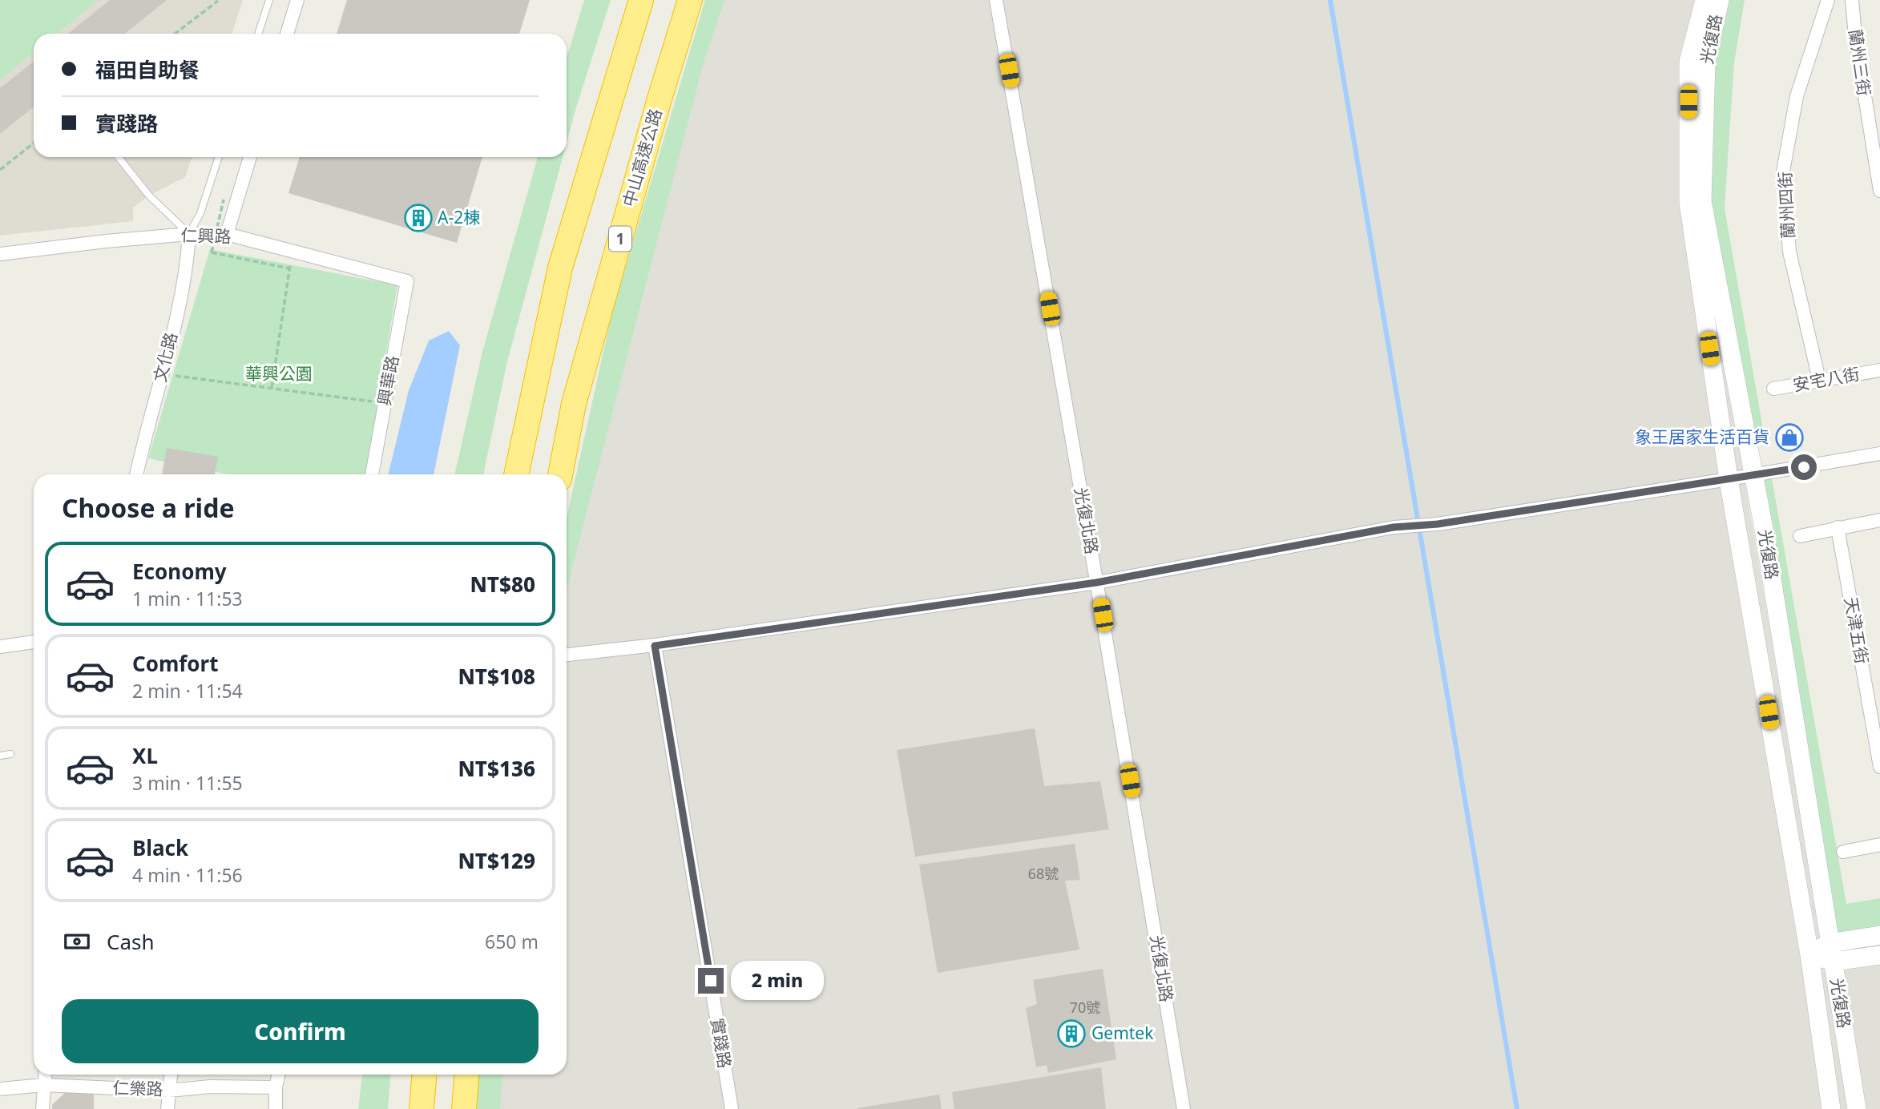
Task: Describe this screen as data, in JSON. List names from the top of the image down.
{
  "streets": {
    "highway": ["中山高速公路", "1"],
    "street": [
      "光復路",
      "蘭州三街",
      "蘭州四街",
      "仁興路",
      "文化路",
      "安宅八街",
      "興華路",
      "光復北路",
      "天津五街",
      "實踐路",
      "仁樂路"
    ]
  },
  "crossings": [
    ["蘭州四街", "安宅八街"],
    ["仁興路", "文化路"],
    ["仁興路", "興華路"]
  ],
  "parks": ["華興公園"],
  "places": {
    "building": ["A-2棟", "Gemtek"],
    "shop": ["象王居家生活百貨"]
  },
  "house_numbers": ["68號", "70號"],
  "page": {
    "banner": ["福田自助餐", "實踐路"],
    "heading": "Choose a ride",
    "list": [
      {
        "name": "Economy",
        "note": "1 min · 11:53",
        "value": "NT$80"
      },
      {
        "name": "Comfort",
        "note": "2 min · 11:54",
        "value": "NT$108"
      },
      {
        "name": "XL",
        "note": "3 min · 11:55",
        "value": "NT$136"
      },
      {
        "name": "Black",
        "note": "4 min · 11:56",
        "value": "NT$129"
      }
    ],
    "pay": ["Cash", "650 m"],
    "bubble": "2 min",
    "buttons": "Confirm"
  }
}
